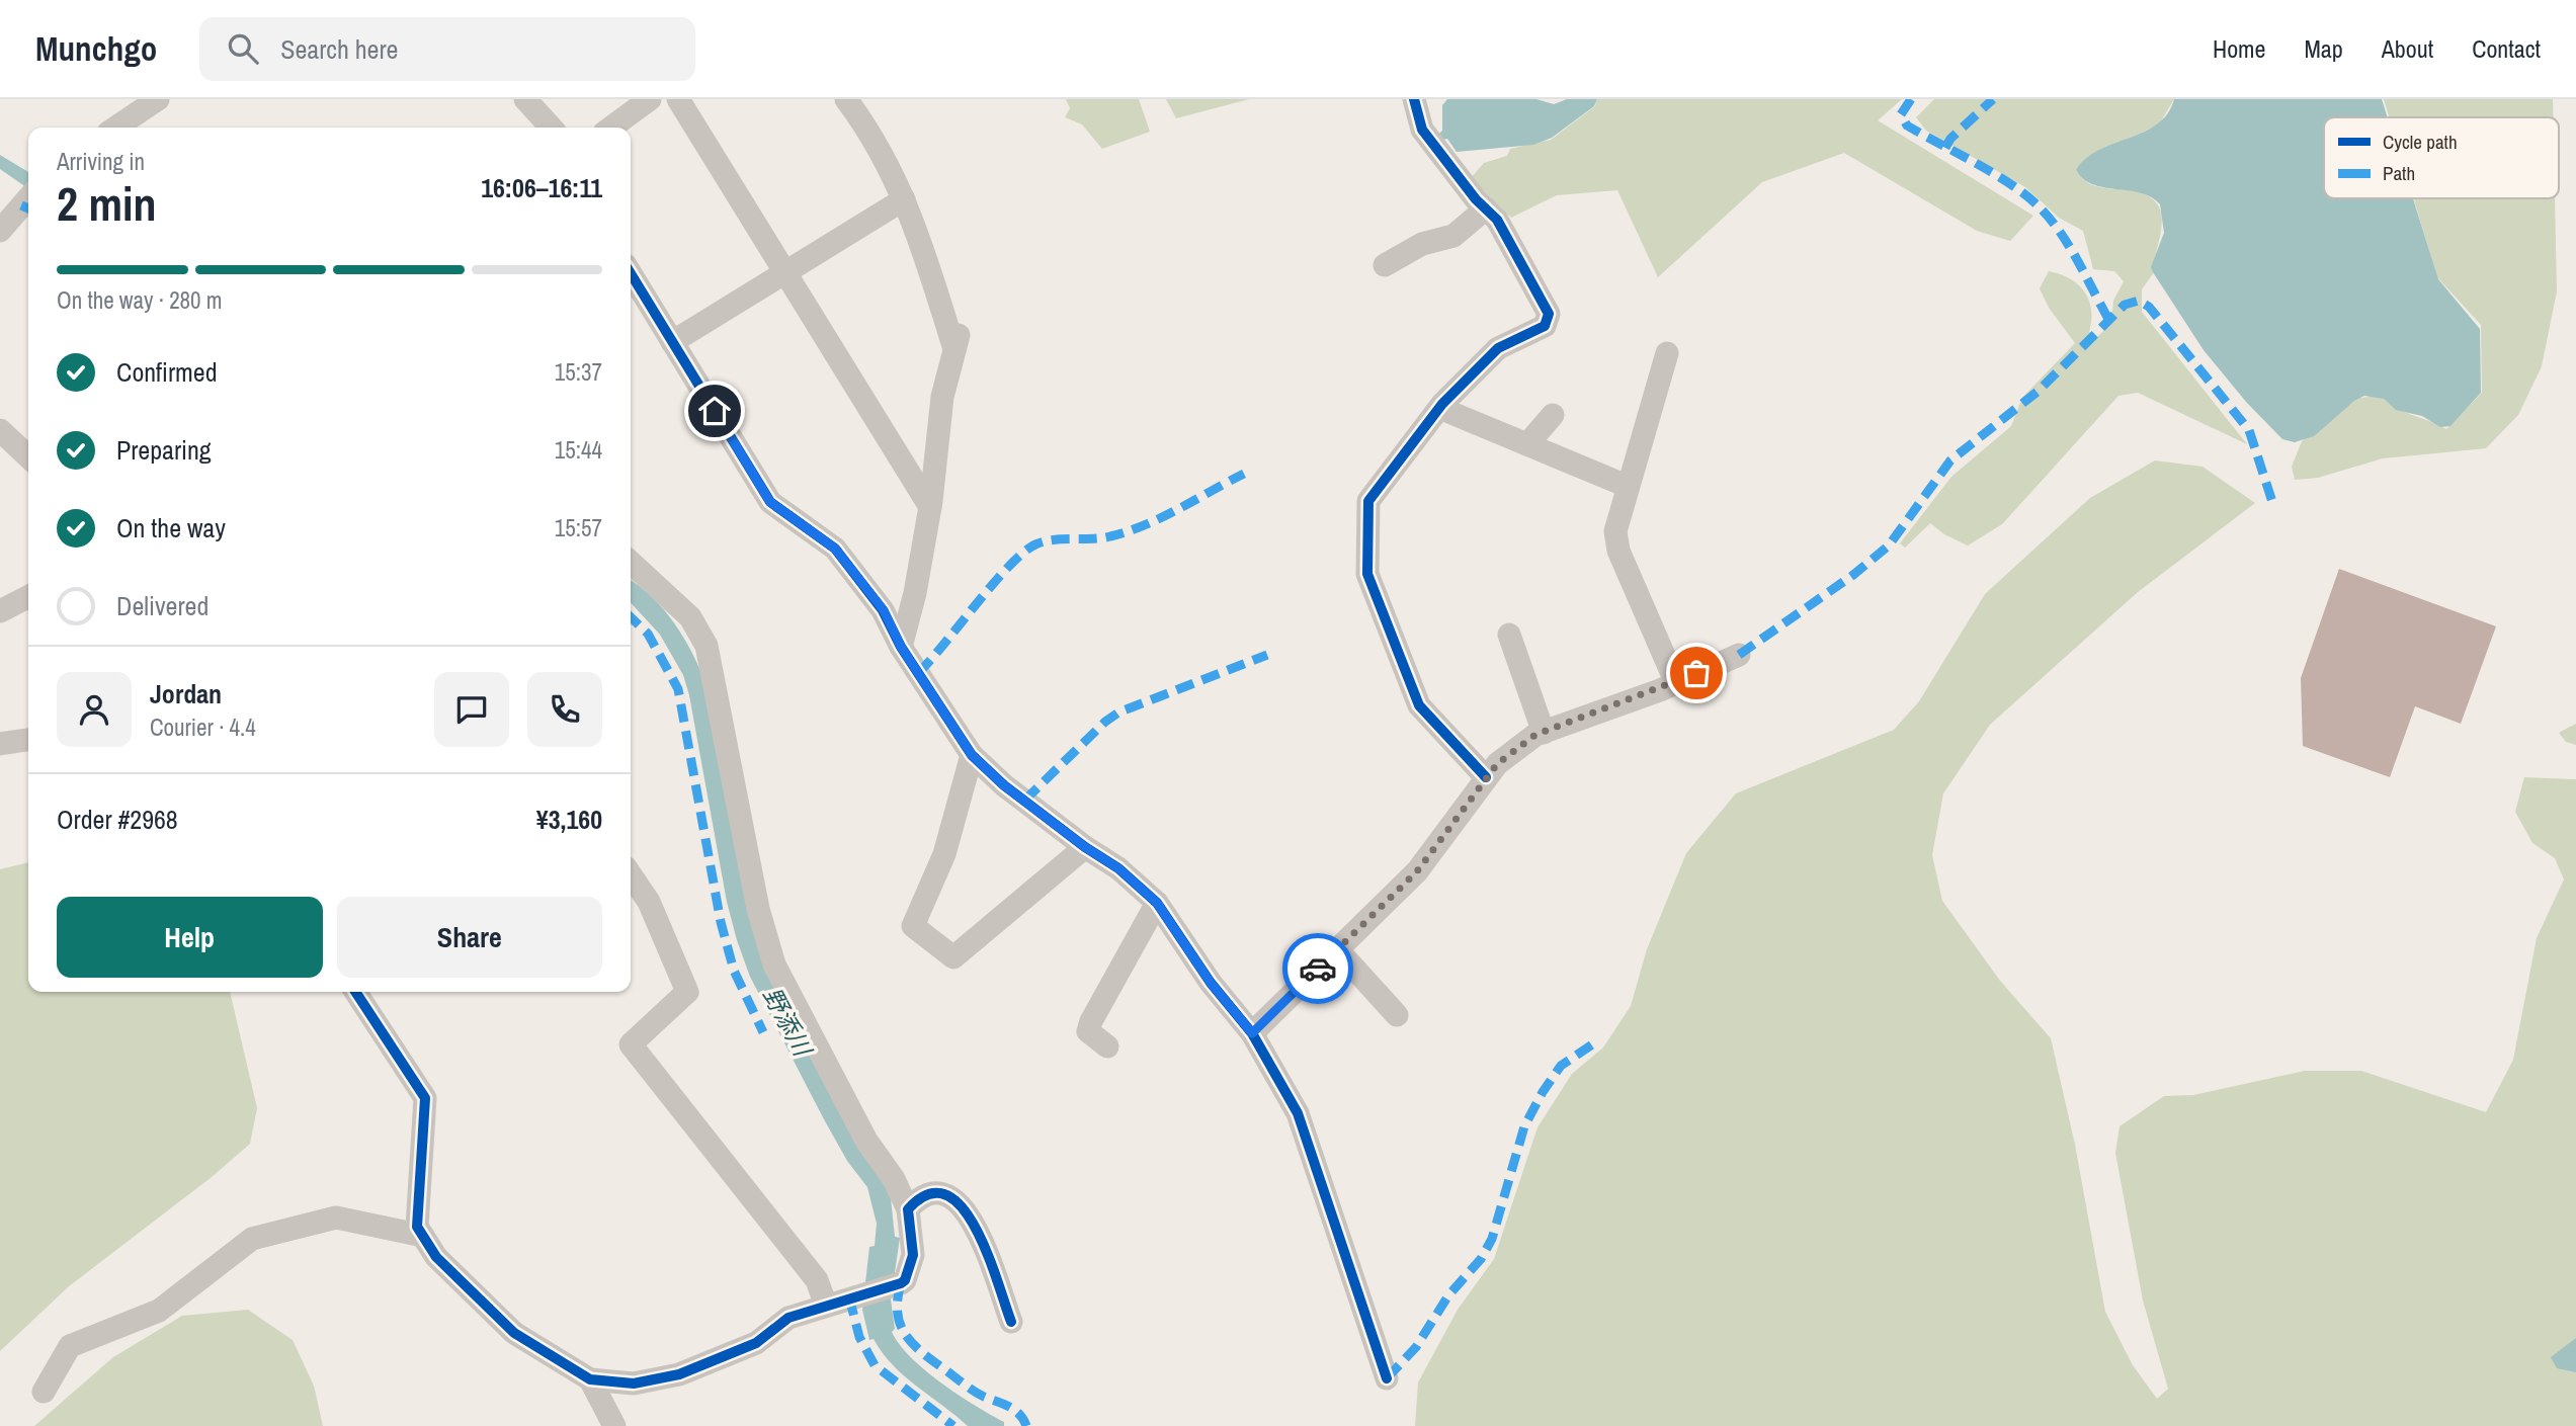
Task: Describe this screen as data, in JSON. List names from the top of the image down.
{
  "water": ["野添川"],
  "legend": ["Cycle path", "Path"],
  "page": {
    "header": "Munchgo",
    "search": "Search here",
    "nav": [
      "Home",
      "Map",
      "About",
      "Contact"
    ],
    "heading": ["2 min", "Arriving in", "16:06–16:11"],
    "panel": [
      "Jordan",
      "Courier · 4.4",
      "Order #2968",
      "¥3,160"
    ],
    "bar": "On the way · 280 m",
    "list": [
      ["Confirmed", "15:37"],
      ["Preparing", "15:44"],
      ["On the way", "15:57"],
      "Delivered"
    ],
    "buttons": ["Help", "Share"]
  }
}
